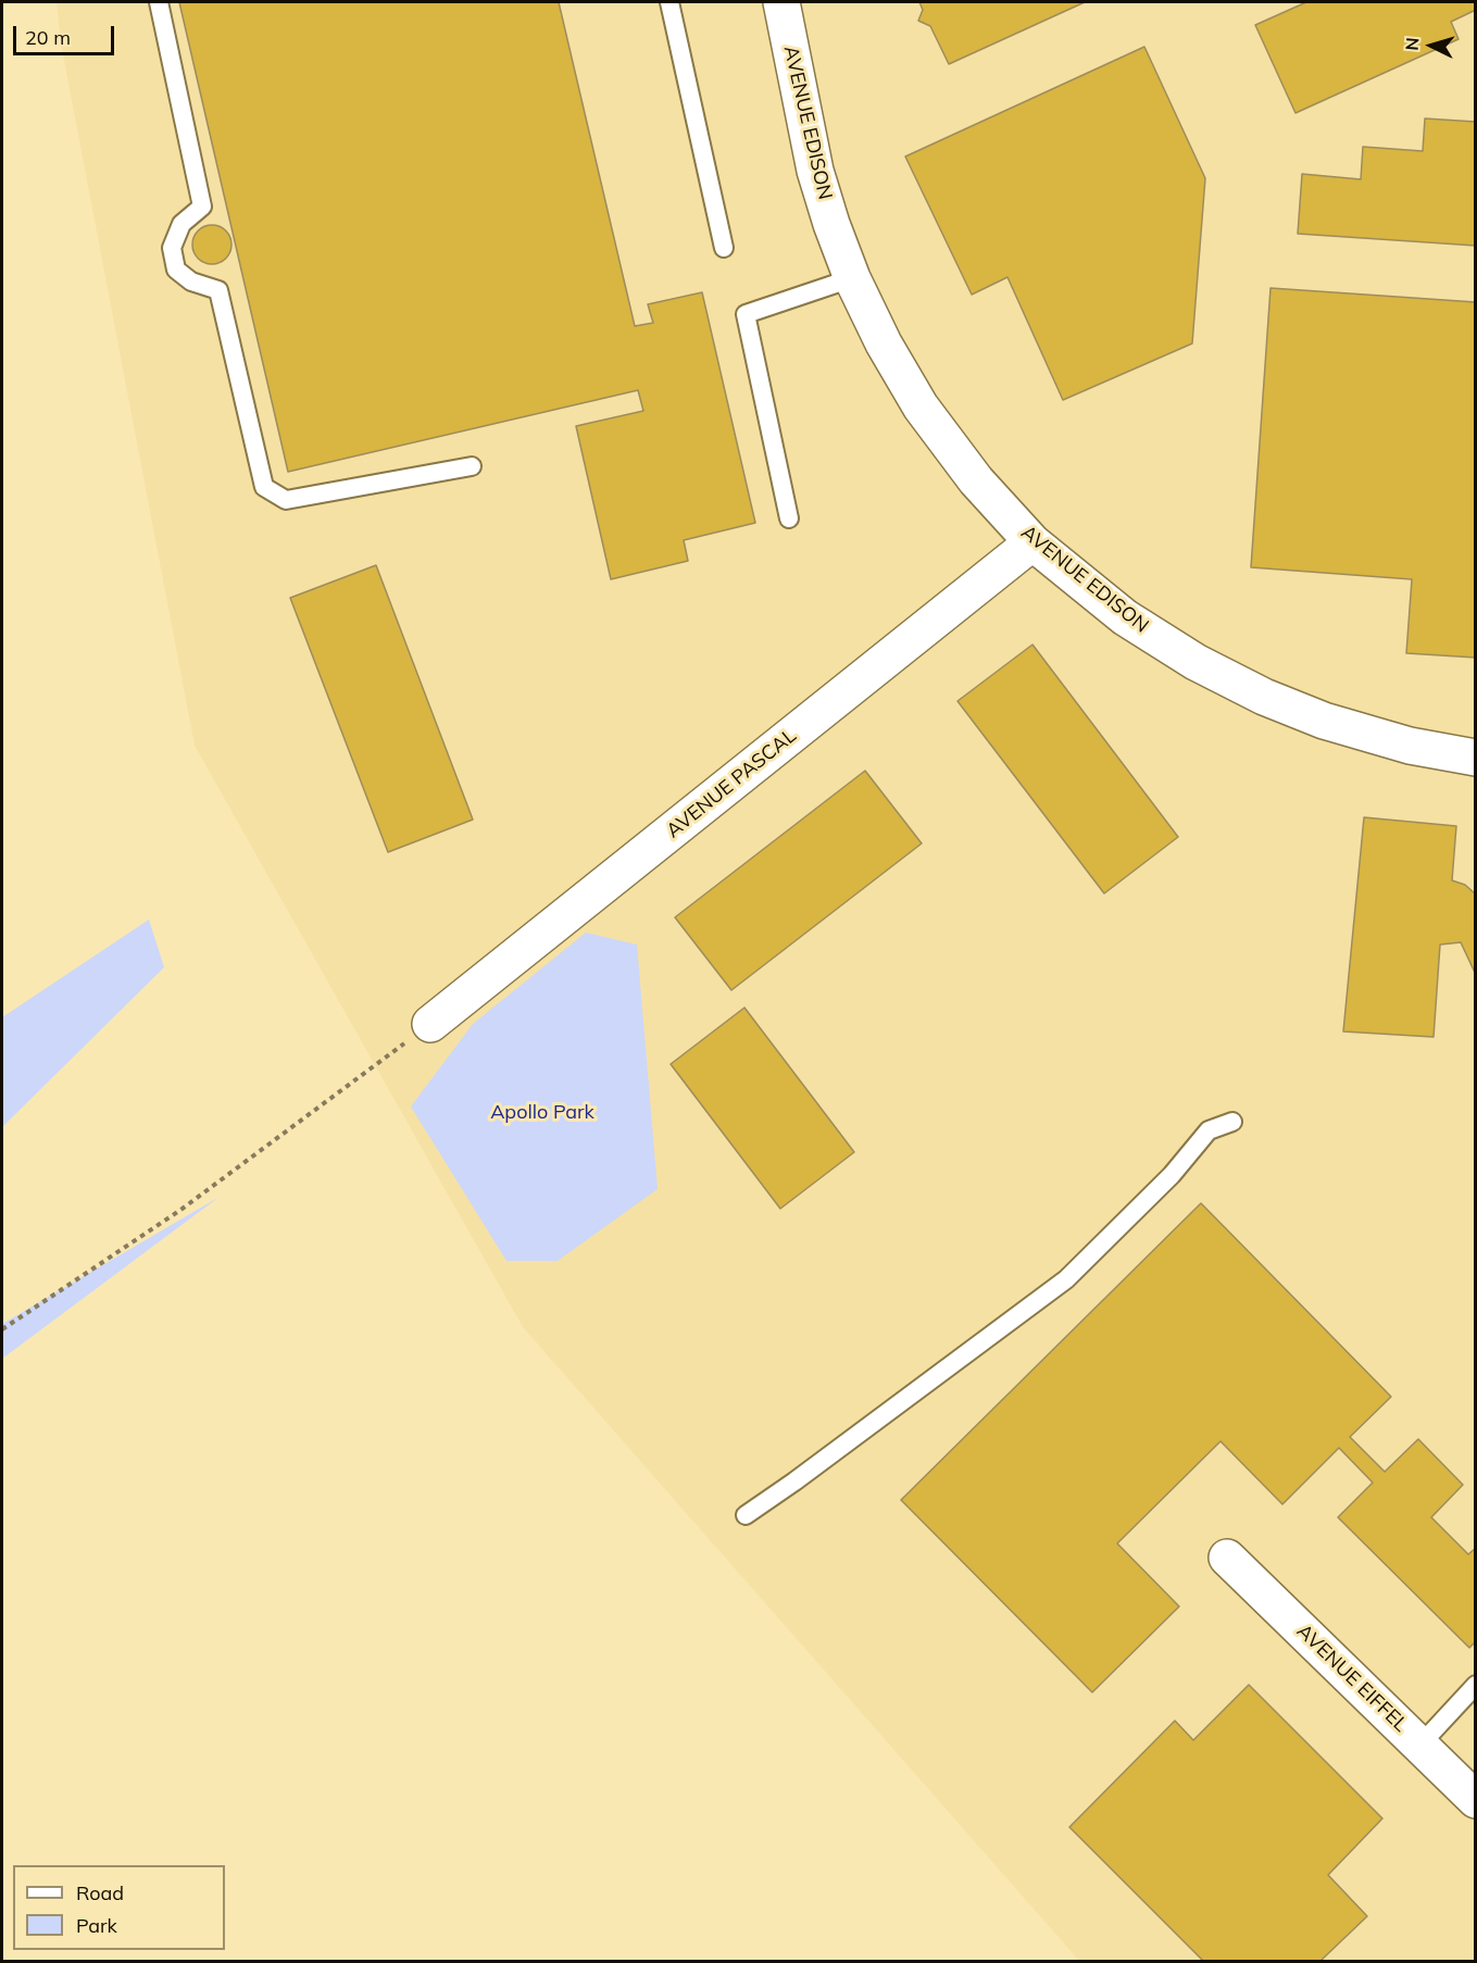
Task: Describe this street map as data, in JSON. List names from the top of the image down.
{
  "streets": {
    "street": ["AVENUE EDISON", "AVENUE PASCAL", "AVENUE EIFFEL"]
  },
  "crossings": [
    ["AVENUE EDISON", "AVENUE PASCAL"]
  ],
  "parks": ["Apollo Park"],
  "legend": ["Road", "Park"],
  "scale_bar": "20 m",
  "north": "left"
}
